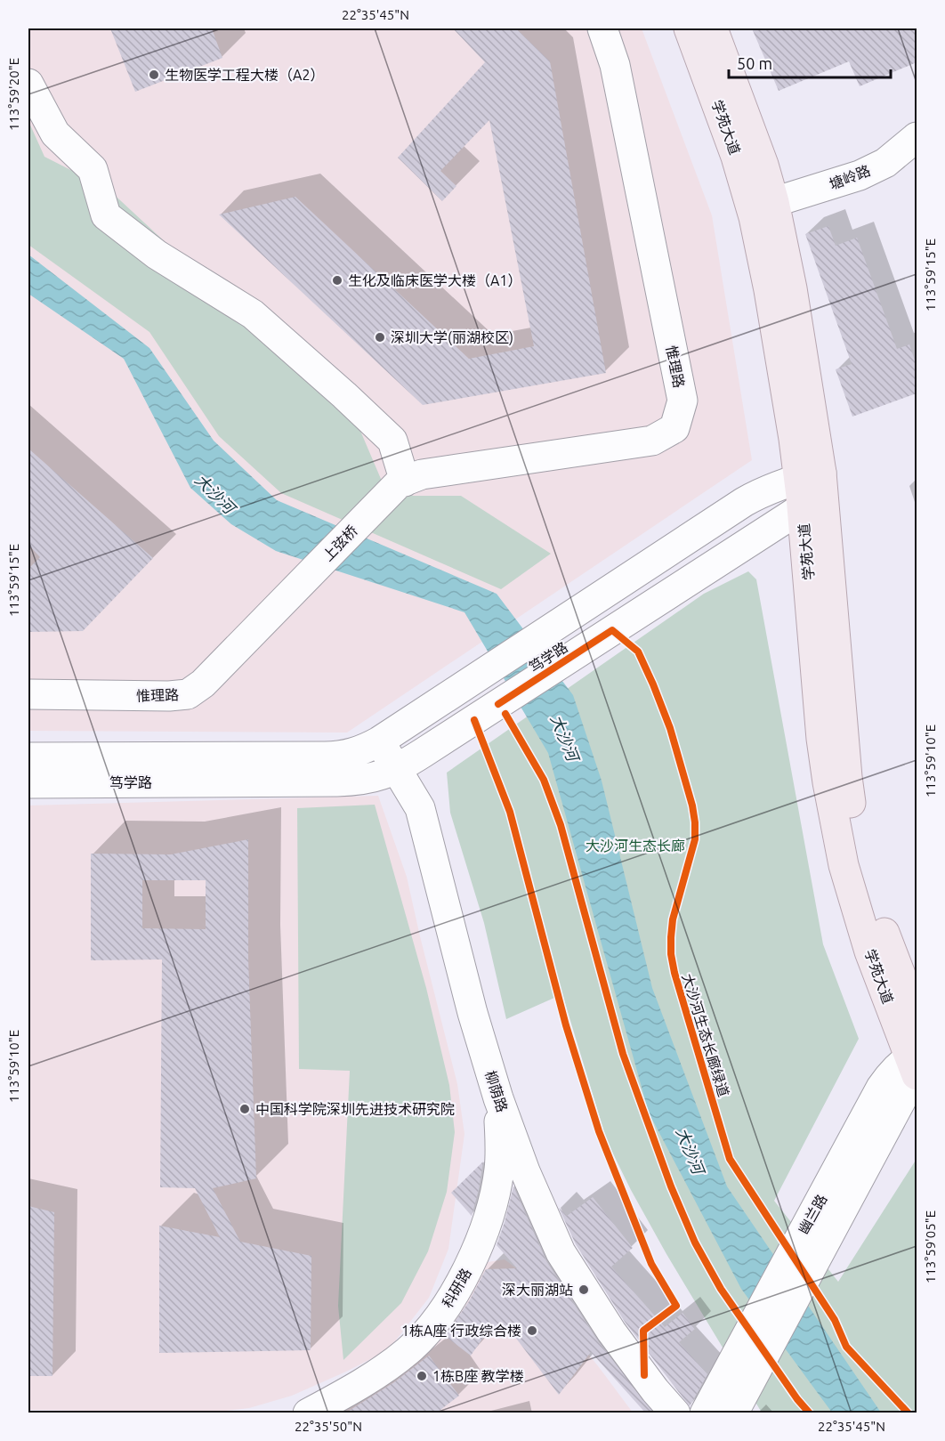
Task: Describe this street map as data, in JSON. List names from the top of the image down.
{
  "streets": {
    "main road": ["学苑大道"],
    "street": [
      "塘岭路",
      "惟理路",
      "上弦桥",
      "笃学路",
      "柳荫路",
      "幽兰路",
      "科研路"
    ],
    "cycle path": ["大沙河生态长廊绿道"]
  },
  "crossings": [
    ["学苑大道", "塘岭路"],
    ["学苑大道", "笃学路"],
    ["学苑大道", "幽兰路"],
    ["惟理路", "上弦桥"],
    ["笃学路", "柳荫路"],
    ["柳荫路", "科研路"]
  ],
  "water": ["大沙河"],
  "parks": ["大沙河生态长廊"],
  "places": [
    "生物医学工程大楼（A2）",
    "生化及临床医学大楼（A1）",
    "深圳大学(丽湖校区)",
    "中国科学院深圳先进技术研究院",
    "深大丽湖站",
    "1栋A座 行政综合楼",
    "1栋B座 教学楼"
  ],
  "scale_bar": "50 m",
  "coordinates": [
    "22°35'45\"N",
    "113°59'20\"E",
    "113°59'15\"E",
    "113°59'10\"E",
    "113°59'05\"E",
    "22°35'50\"N"
  ]
}
